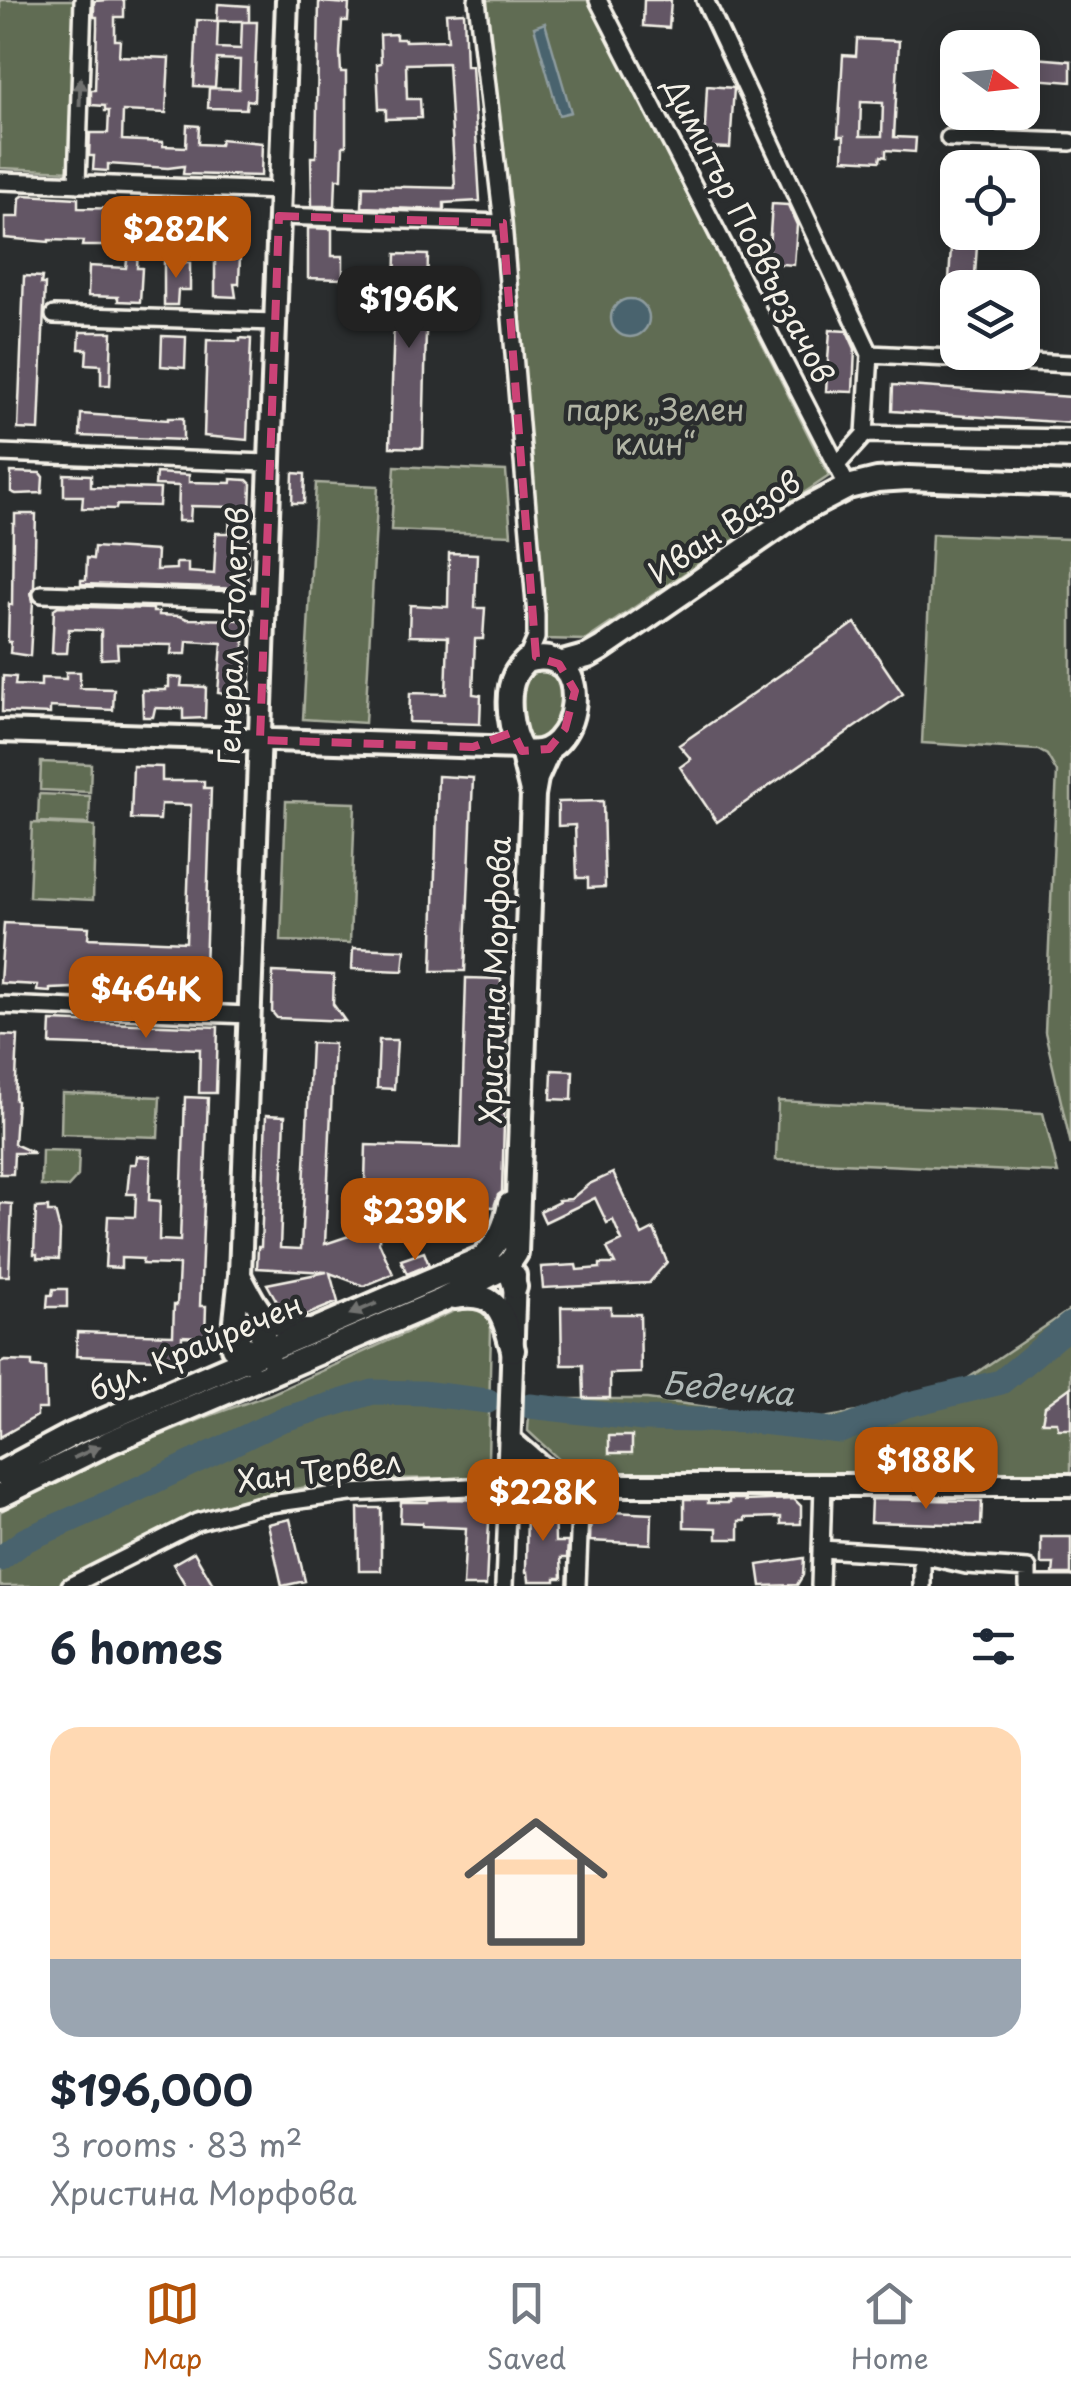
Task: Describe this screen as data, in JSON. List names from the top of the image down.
{
  "streets": {
    "main road": ["Иван Вазов", "Христина Морфова", "бул. Крайречен"],
    "street": ["Димитър Подвързачов", "Генерал Столетов", "Хан Тервел"]
  },
  "crossings": [
    ["Димитър Подвързачов", "Иван Вазов"],
    ["Иван Вазов", "Христина Морфова"],
    ["Генерал Столетов", "бул. Крайречен"],
    ["Христина Морфова", "бул. Крайречен"],
    ["Христина Морфова", "Хан Тервел"]
  ],
  "water": ["Бедечка"],
  "parks": ["парк „Зелен клин“"],
  "north": "right",
  "page": {
    "price": [
      "$282K",
      "$196K",
      "$464K",
      "$239K",
      "$188K",
      "$228K"
    ],
    "heading": "6 homes",
    "list": [
      {
        "name": "$196,000",
        "note": "3 rooms · 83 m² · Христина Морфова"
      }
    ],
    "tabs": ["Map", "Saved", "Home"]
  }
}
